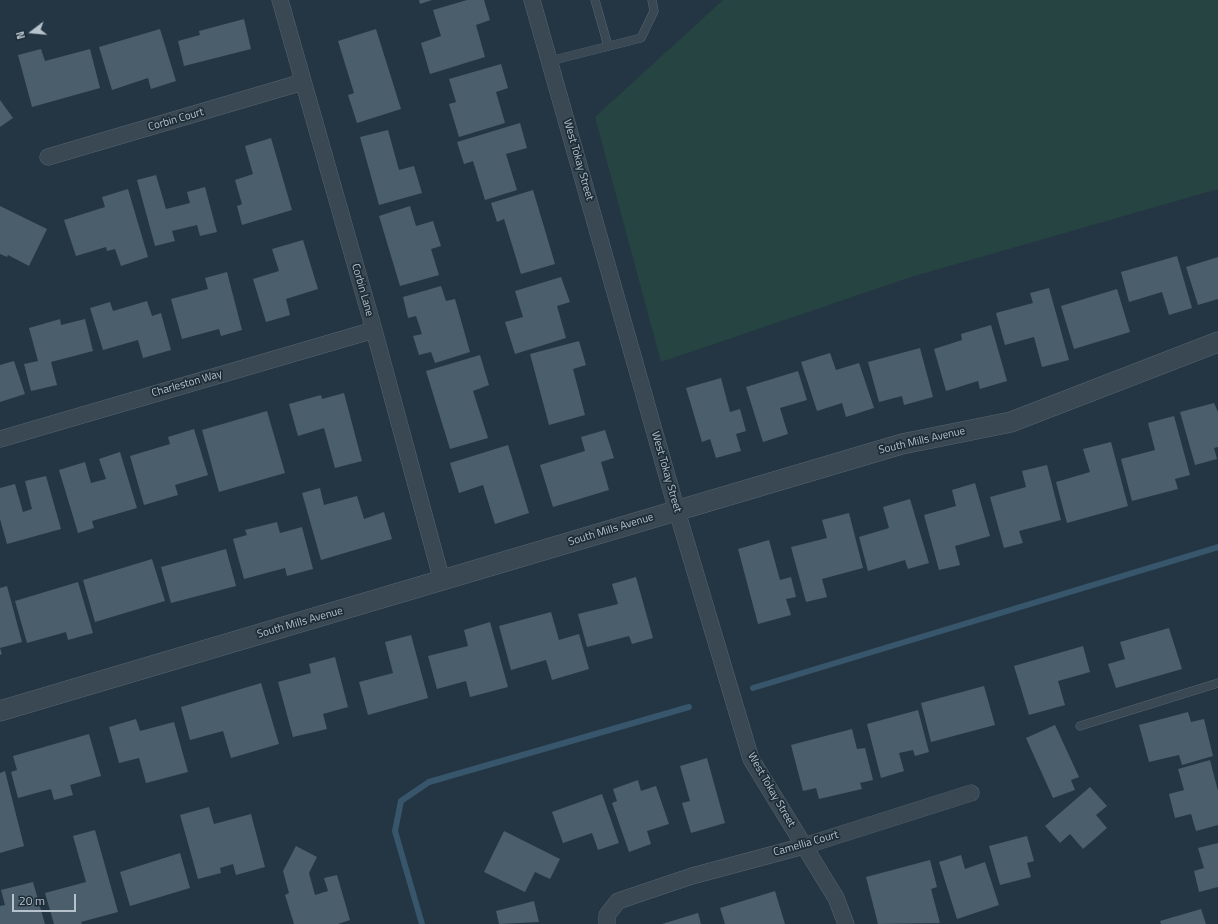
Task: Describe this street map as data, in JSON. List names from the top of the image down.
{
  "streets": {
    "street": [
      "Corbin Court",
      "West Tokay Street",
      "Corbin Lane",
      "Charleston Way",
      "South Mills Avenue",
      "Camellia Court"
    ]
  },
  "crossings": [
    ["Corbin Court", "Corbin Lane"],
    ["West Tokay Street", "South Mills Avenue"],
    ["West Tokay Street", "Camellia Court"],
    ["Corbin Lane", "Charleston Way"],
    ["Corbin Lane", "South Mills Avenue"]
  ],
  "scale_bar": "20 m",
  "north": "left"
}
